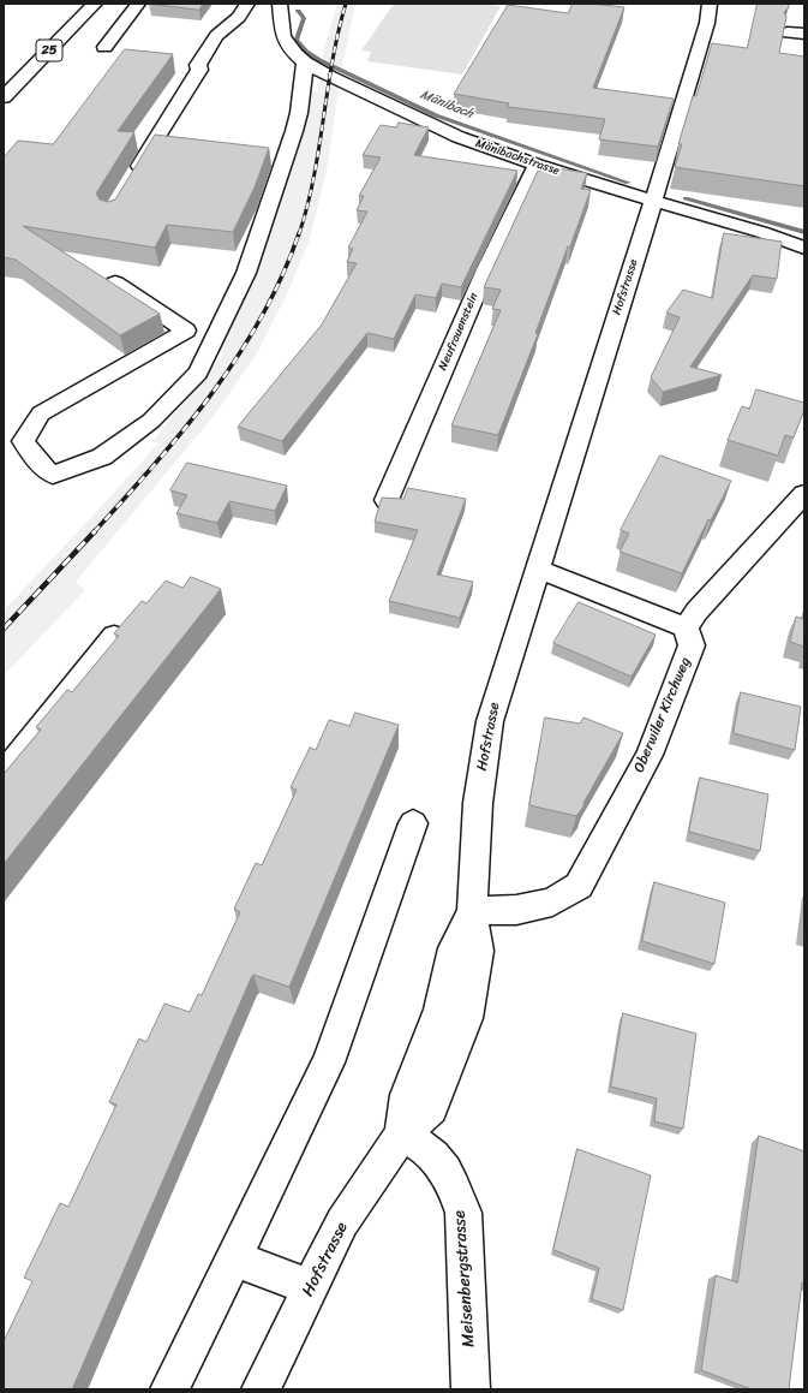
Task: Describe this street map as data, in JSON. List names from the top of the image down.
{
  "streets": {
    "street": [
      "25",
      "Mänibachstrasse",
      "Hofstrasse",
      "Neufrauenstein",
      "Oberwiler Kirchweg",
      "Meisenbergstrasse"
    ]
  },
  "crossings": [
    ["Mänibachstrasse", "Hofstrasse"],
    ["Mänibachstrasse", "Neufrauenstein"],
    ["Hofstrasse", "Oberwiler Kirchweg"],
    ["Hofstrasse", "Meisenbergstrasse"]
  ],
  "water": ["Mänibach"]
}
